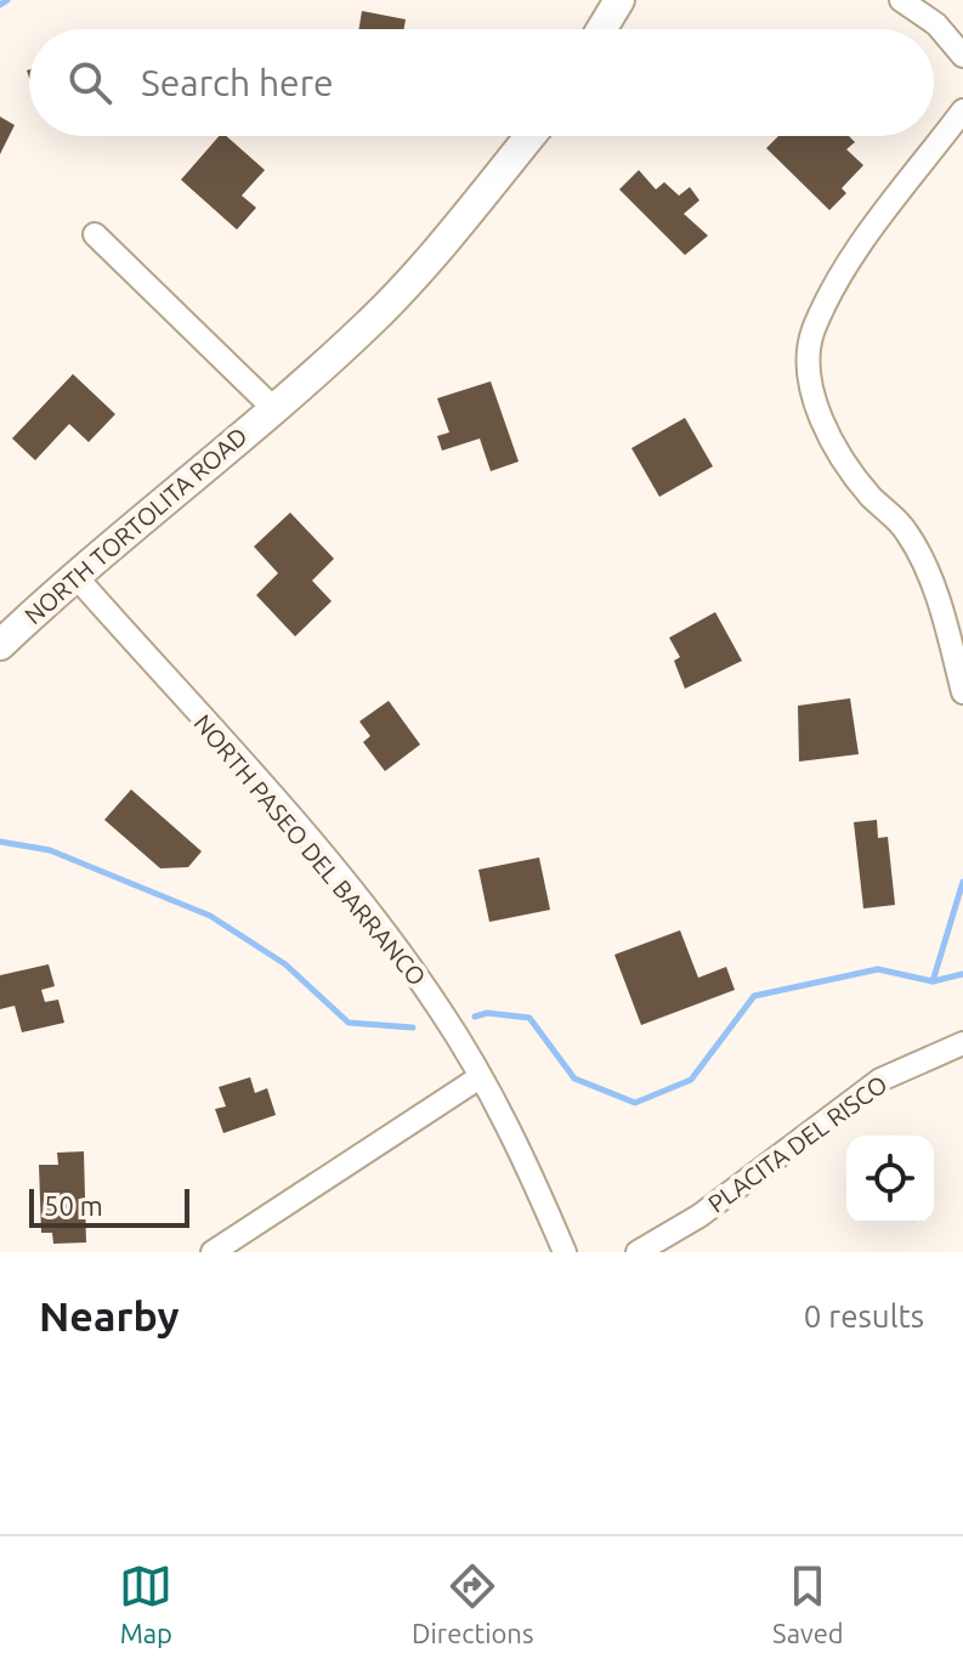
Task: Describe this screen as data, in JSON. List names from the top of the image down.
{
  "streets": {
    "street": ["NORTH TORTOLITA ROAD", "NORTH PASEO DEL BARRANCO", "PLACITA DEL RISCO"]
  },
  "crossings": [
    ["NORTH TORTOLITA ROAD", "NORTH PASEO DEL BARRANCO"]
  ],
  "scale_bar": "50 m",
  "page": {
    "search": "Search here",
    "scale": "50 m",
    "heading": ["Nearby", "0 results"],
    "nav": ["Map", "Directions", "Saved"]
  }
}
